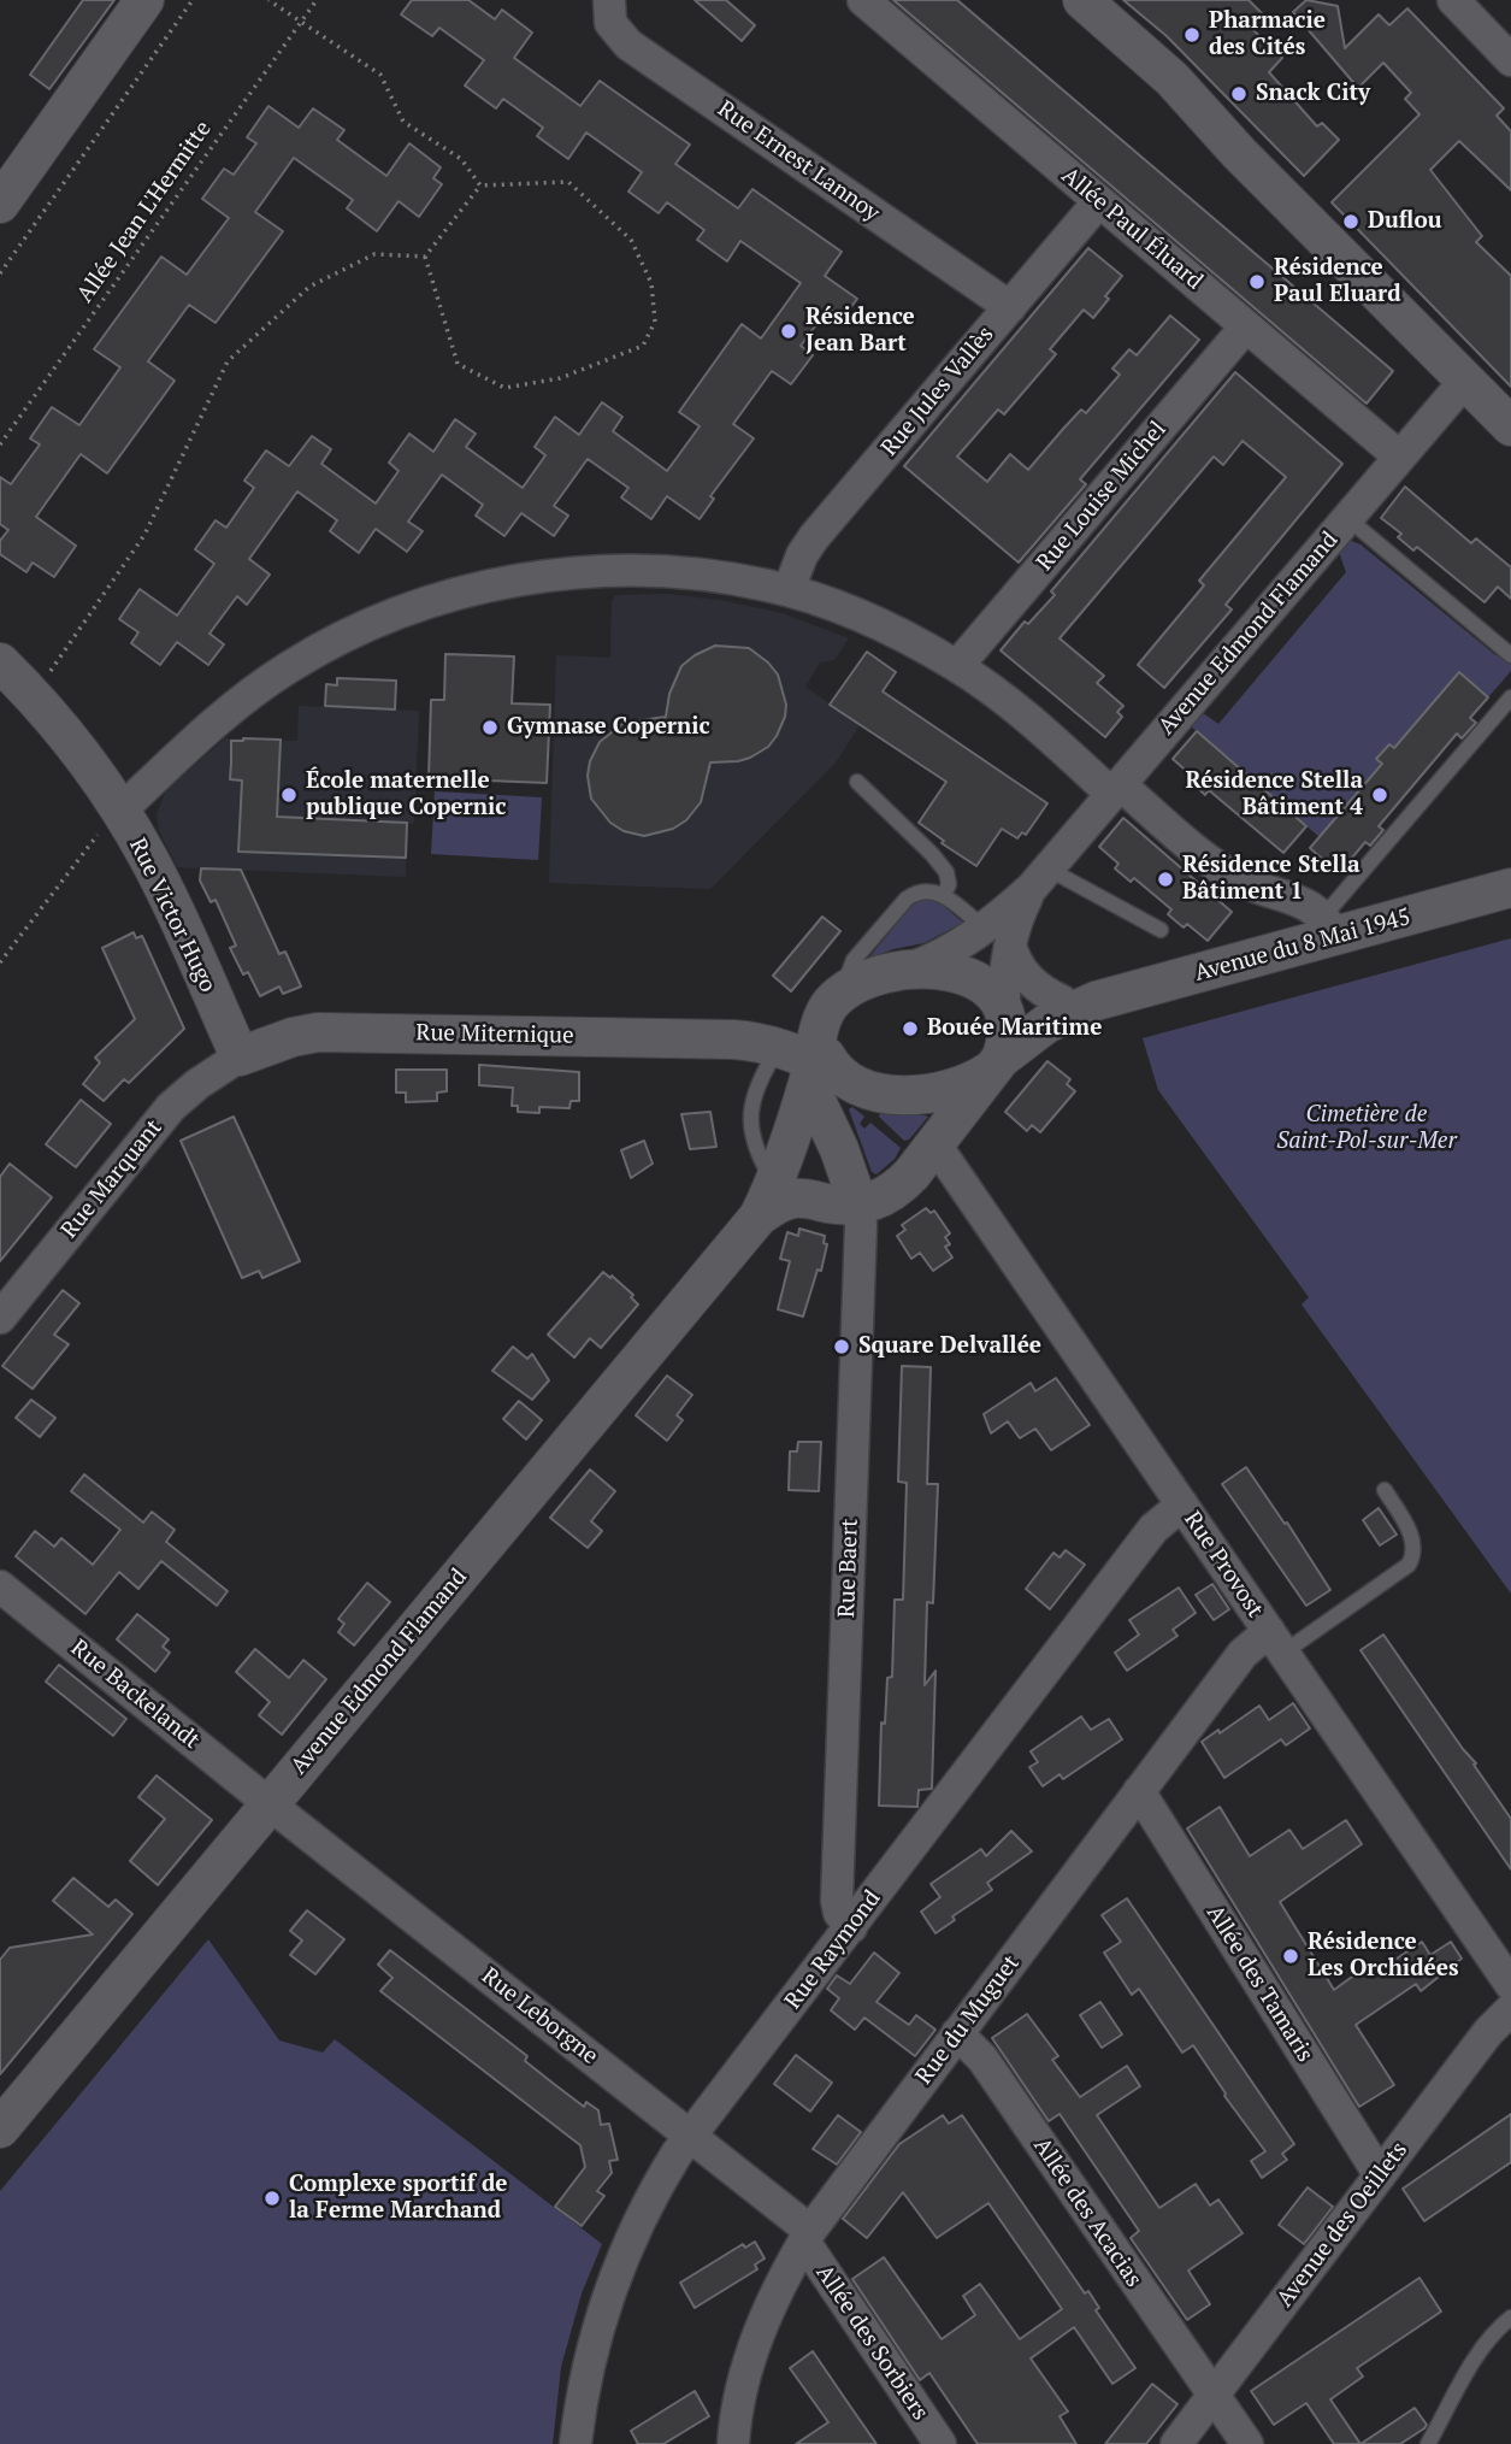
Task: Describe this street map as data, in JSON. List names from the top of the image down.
{
  "streets": {
    "street": [
      "Rue Ernest Lannoy",
      "Allée Paul Éluard",
      "Rue Jules Vallès",
      "Rue Louise Michel",
      "Avenue Edmond Flamand",
      "Rue Victor Hugo",
      "Avenue du 8 Mai 1945",
      "Rue Miternique",
      "Rue Marquant",
      "Rue Provost",
      "Rue Baert",
      "Rue Backelandt",
      "Rue Raymond",
      "Allée des Tamaris",
      "Rue Leborgne",
      "Rue du Muguet",
      "Allée des Acacias",
      "Avenue des Oeillets",
      "Allée des Sorbiers"
    ],
    "path": ["Allée Jean L'Hermitte"]
  },
  "crossings": [
    ["Rue Ernest Lannoy", "Rue Jules Vallès"],
    ["Allée Paul Éluard", "Rue Jules Vallès"],
    ["Allée Paul Éluard", "Rue Louise Michel"],
    ["Allée Paul Éluard", "Avenue Edmond Flamand"],
    ["Avenue Edmond Flamand", "Rue Backelandt"],
    ["Avenue Edmond Flamand", "Rue Leborgne"],
    ["Rue Victor Hugo", "Rue Miternique"],
    ["Rue Victor Hugo", "Rue Marquant"],
    ["Rue Miternique", "Rue Marquant"],
    ["Rue Provost", "Rue Raymond"],
    ["Rue Provost", "Rue du Muguet"],
    ["Rue Baert", "Rue Raymond"],
    ["Rue Backelandt", "Rue Leborgne"],
    ["Rue Raymond", "Rue Leborgne"],
    ["Allée des Tamaris", "Rue du Muguet"],
    ["Allée des Tamaris", "Avenue des Oeillets"],
    ["Rue Leborgne", "Rue du Muguet"],
    ["Rue Leborgne", "Allée des Sorbiers"],
    ["Rue du Muguet", "Allée des Acacias"],
    ["Rue du Muguet", "Allée des Sorbiers"],
    ["Allée des Acacias", "Avenue des Oeillets"]
  ],
  "parks": ["Cimetière de Saint-Pol-sur-Mer"],
  "places": [
    "Pharmacie des Cités",
    "Snack City",
    "Duflou",
    "Résidence Paul Eluard",
    "Résidence Jean Bart",
    "Gymnase Copernic",
    "École maternelle publique Copernic",
    "Résidence Stella Bâtiment 4",
    "Résidence Stella Bâtiment 1",
    "Bouée Maritime",
    "Square Delvallée",
    "Résidence Les Orchidées",
    "Complexe sportif de la Ferme Marchand"
  ]
}
